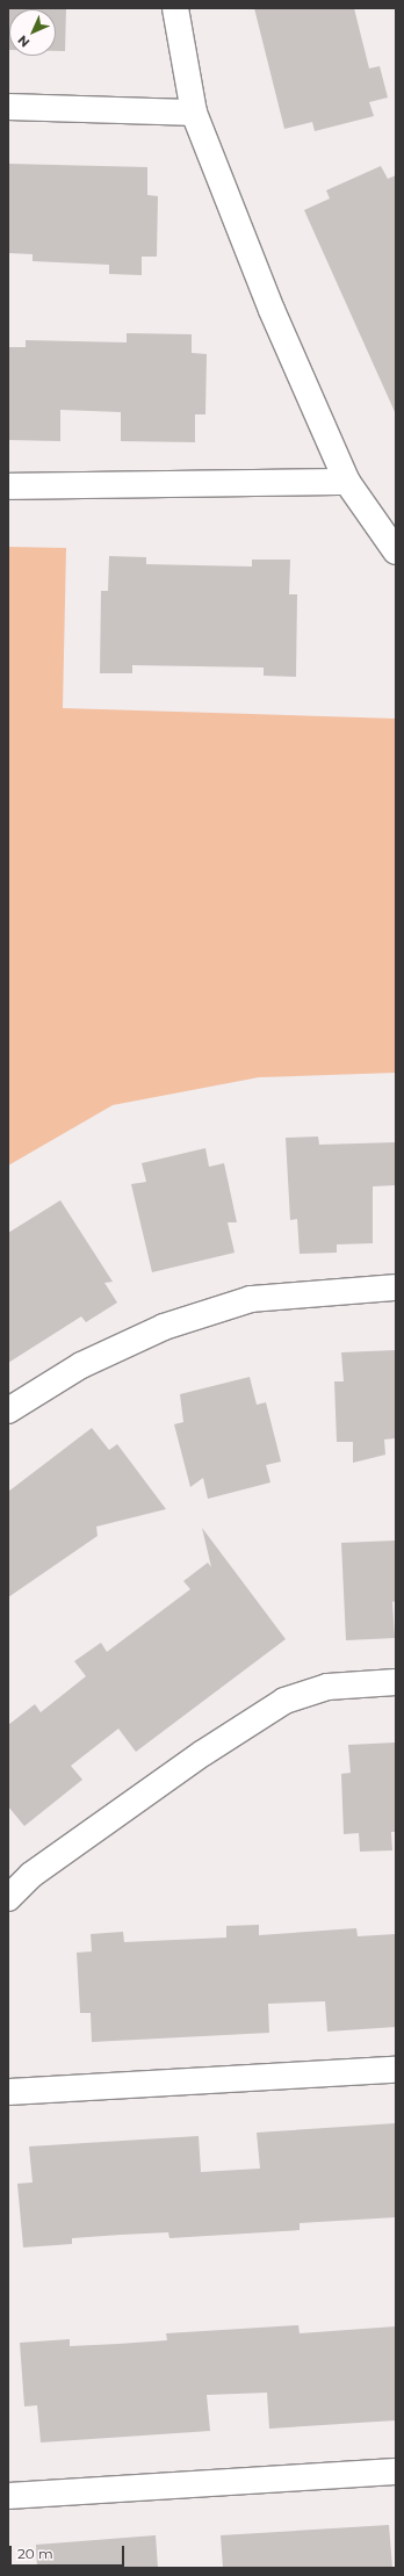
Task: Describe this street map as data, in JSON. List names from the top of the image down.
{
  "scale_bar": "20 m",
  "north": "bottom left"
}
